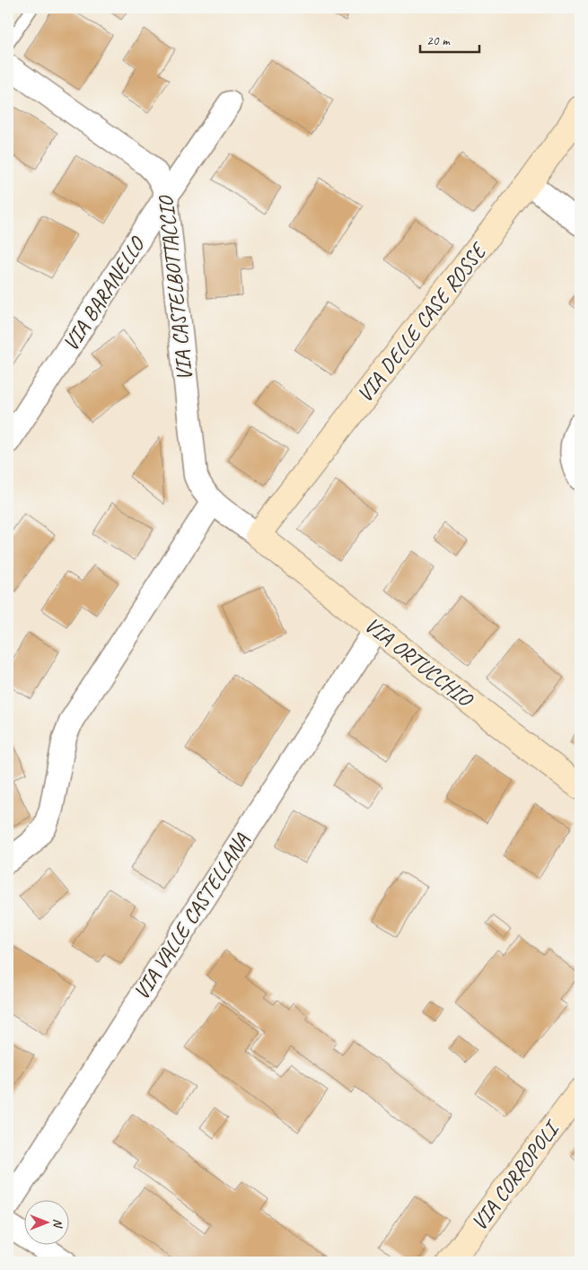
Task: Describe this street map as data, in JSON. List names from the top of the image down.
{
  "streets": {
    "street": [
      "VIA CASTELBOTTACCIO",
      "VIA BARANELLO",
      "VIA DELLE CASE ROSSE",
      "VIA ORTUCCHIO",
      "VIA VALLE CASTELLANA",
      "VIA CORROPOLI"
    ]
  },
  "crossings": [
    ["VIA CASTELBOTTACCIO", "VIA BARANELLO"],
    ["VIA CASTELBOTTACCIO", "VIA DELLE CASE ROSSE"],
    ["VIA CASTELBOTTACCIO", "VIA ORTUCCHIO"],
    ["VIA DELLE CASE ROSSE", "VIA ORTUCCHIO"],
    ["VIA ORTUCCHIO", "VIA VALLE CASTELLANA"]
  ],
  "scale_bar": "20 m",
  "north": "right"
}
